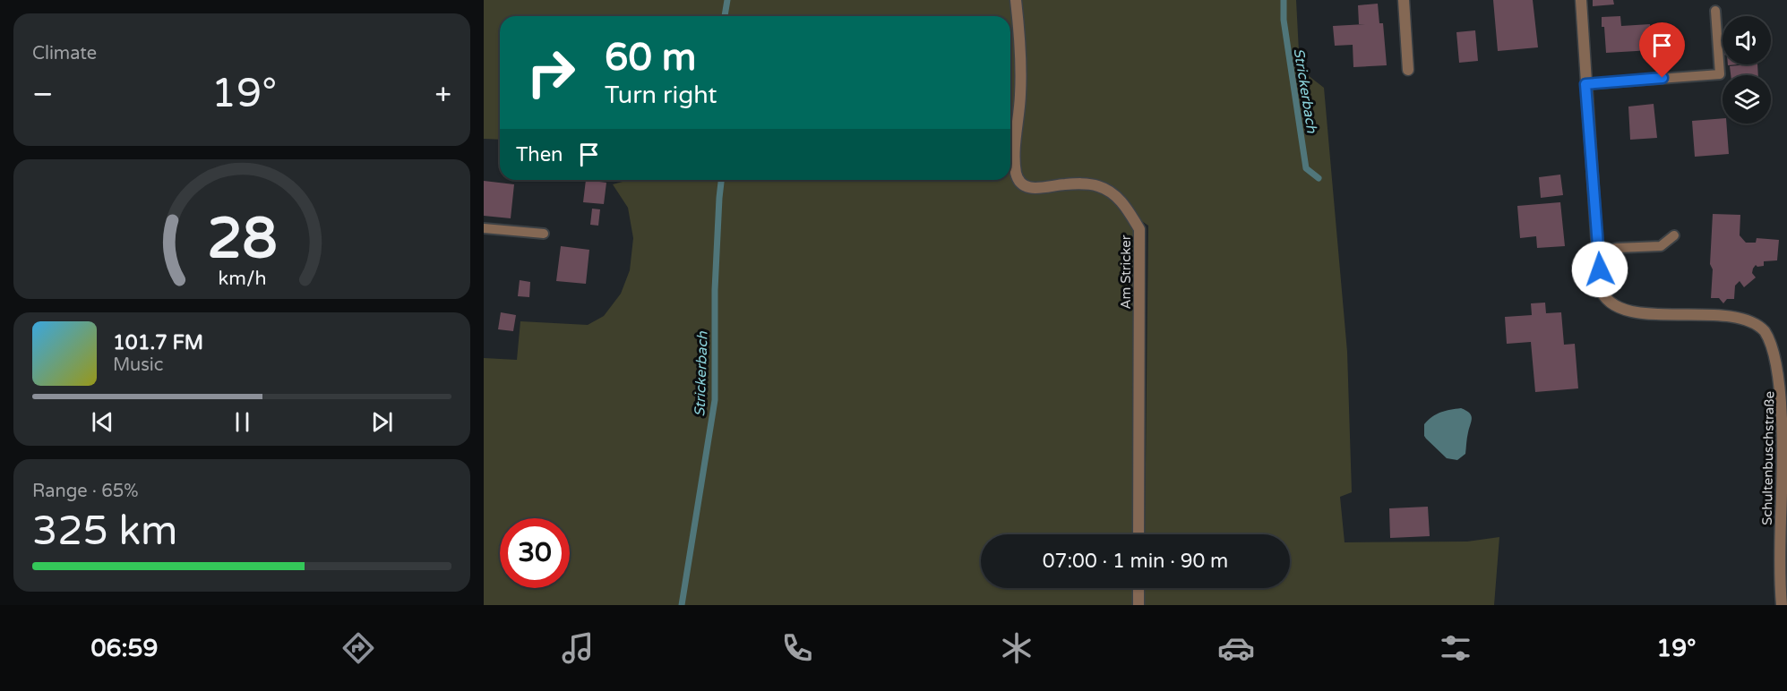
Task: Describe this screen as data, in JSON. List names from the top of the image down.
{
  "streets": {
    "street": ["Am Stricker", "Schultenbuschstraße"]
  },
  "water": ["Strickerbach"],
  "page": {
    "tile": [
      "Climate",
      ["Range · 65%", "325 km"]
    ],
    "turn": ["60 m", "Turn right"],
    "heat": ["−", "19°", "+"],
    "then": "Then",
    "song": ["101.7 FM", "Music"],
    "limit": "30",
    "trip": "07:00 · 1 min · 90 m",
    "tabs": ["06:59", "19°"],
    "gauge": ["28", "km/h"]
  }
}
